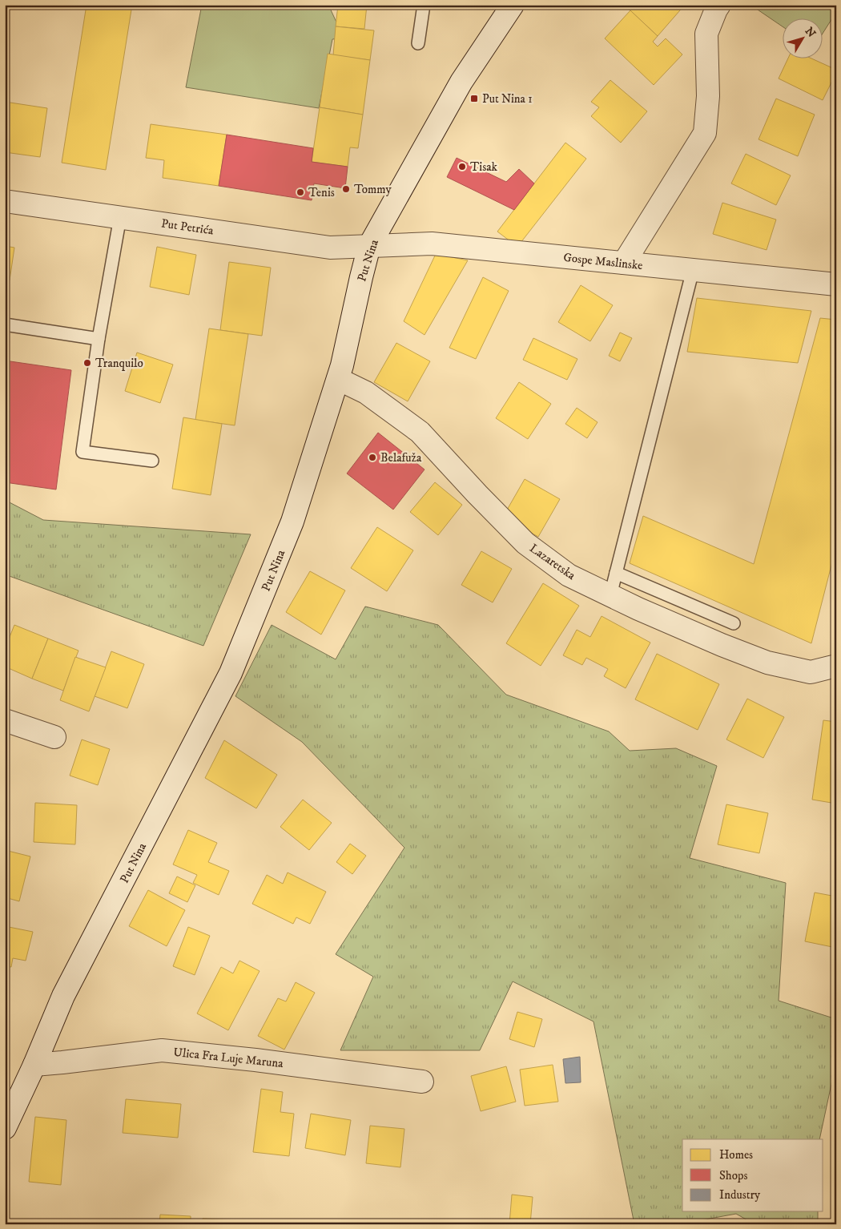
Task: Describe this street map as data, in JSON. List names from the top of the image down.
{
  "streets": {
    "street": [
      "Put Petrića",
      "Put Nina",
      "Gospe Maslinske",
      "Lazaretska",
      "Ulica Fra Luje Maruna"
    ]
  },
  "crossings": [
    ["Put Petrića", "Put Nina"],
    ["Put Petrića", "Gospe Maslinske"],
    ["Put Nina", "Gospe Maslinske"],
    ["Put Nina", "Lazaretska"],
    ["Put Nina", "Ulica Fra Luje Maruna"]
  ],
  "places": {
    "transit": ["Put Nina 1"],
    "other": [
      "Tisak",
      "Tommy",
      "Tenis",
      "Tranquilo",
      "Belafuža"
    ]
  },
  "legend": ["Homes", "Shops", "Industry"],
  "north": "top right"
}
